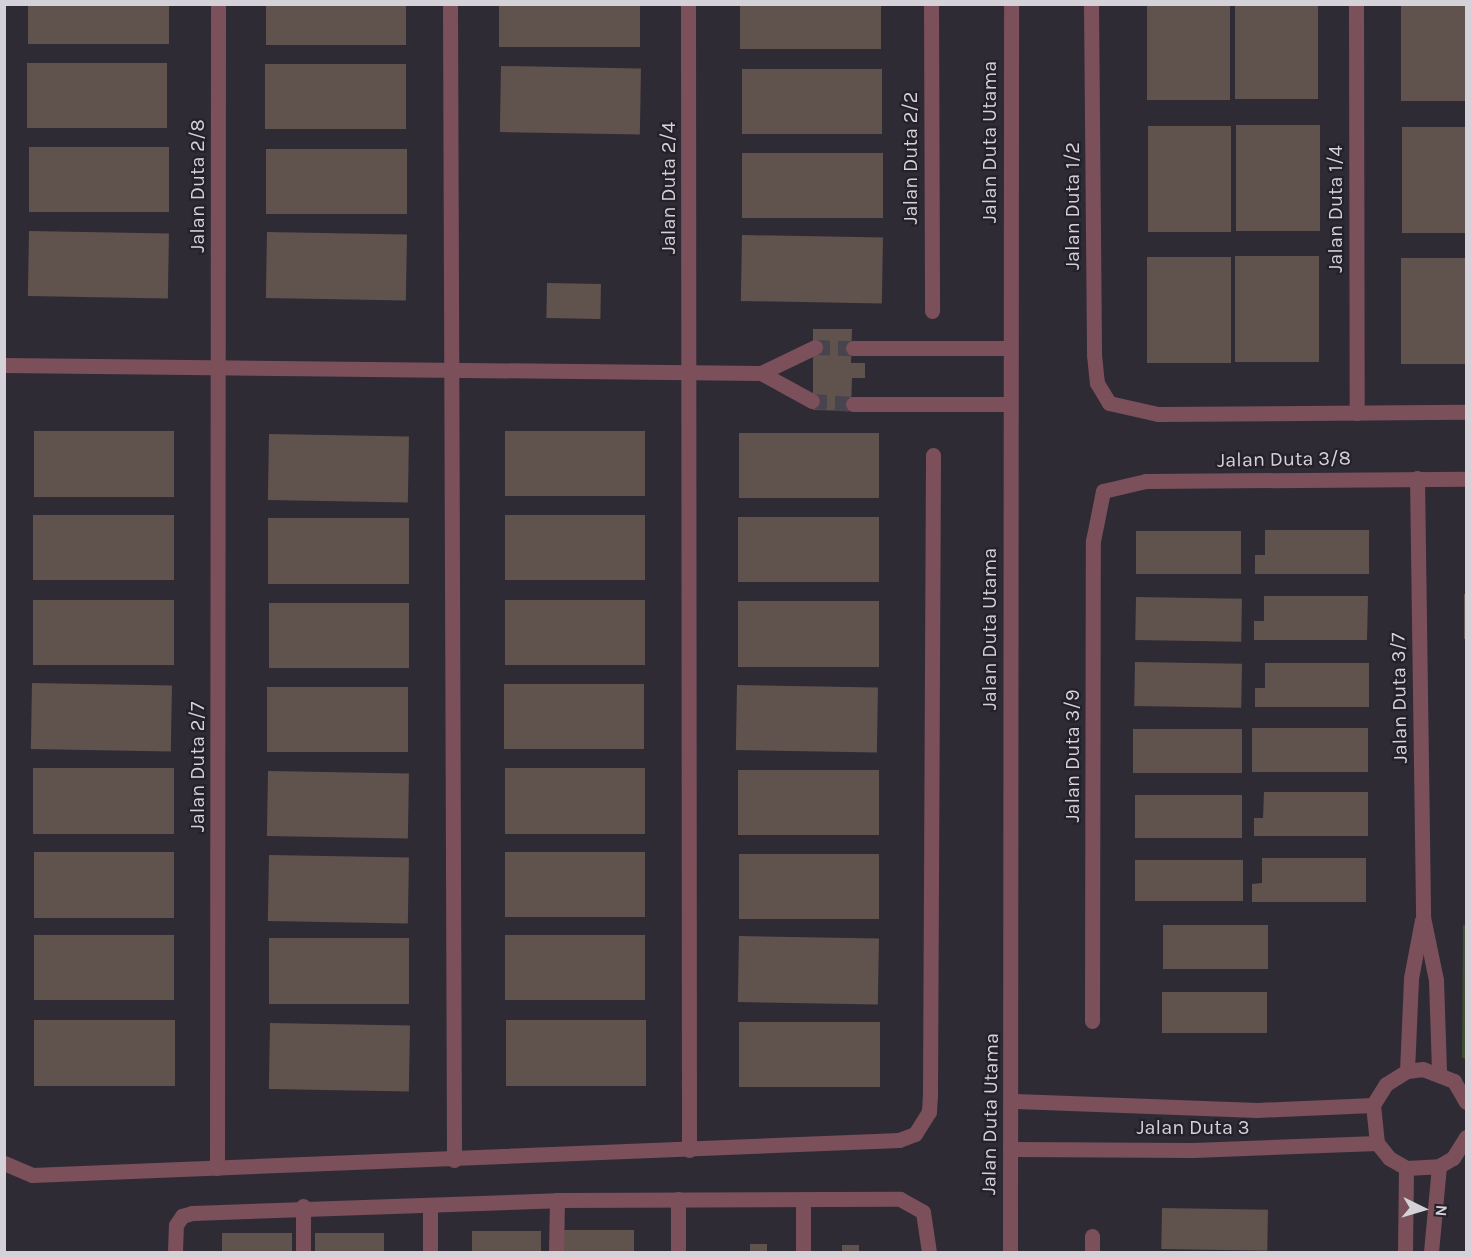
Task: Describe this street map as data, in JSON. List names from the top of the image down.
{
  "streets": {
    "street": [
      "Jalan Duta Utama",
      "Jalan Duta 2/2",
      "Jalan Duta 2/8",
      "Jalan Duta 2/4",
      "Jalan Duta 1/2",
      "Jalan Duta 1/4",
      "Jalan Duta 3/8",
      "Jalan Duta 3/7",
      "Jalan Duta 3/9",
      "Jalan Duta 2/7",
      "Jalan Duta 3"
    ]
  },
  "crossings": [
    ["Jalan Duta Utama", "Jalan Duta 3"],
    ["Jalan Duta 2/8", "Jalan Duta 2/7"],
    ["Jalan Duta 1/2", "Jalan Duta 1/4"],
    ["Jalan Duta 3/8", "Jalan Duta 3/7"],
    ["Jalan Duta 3/8", "Jalan Duta 3/9"]
  ],
  "north": "right"
}
